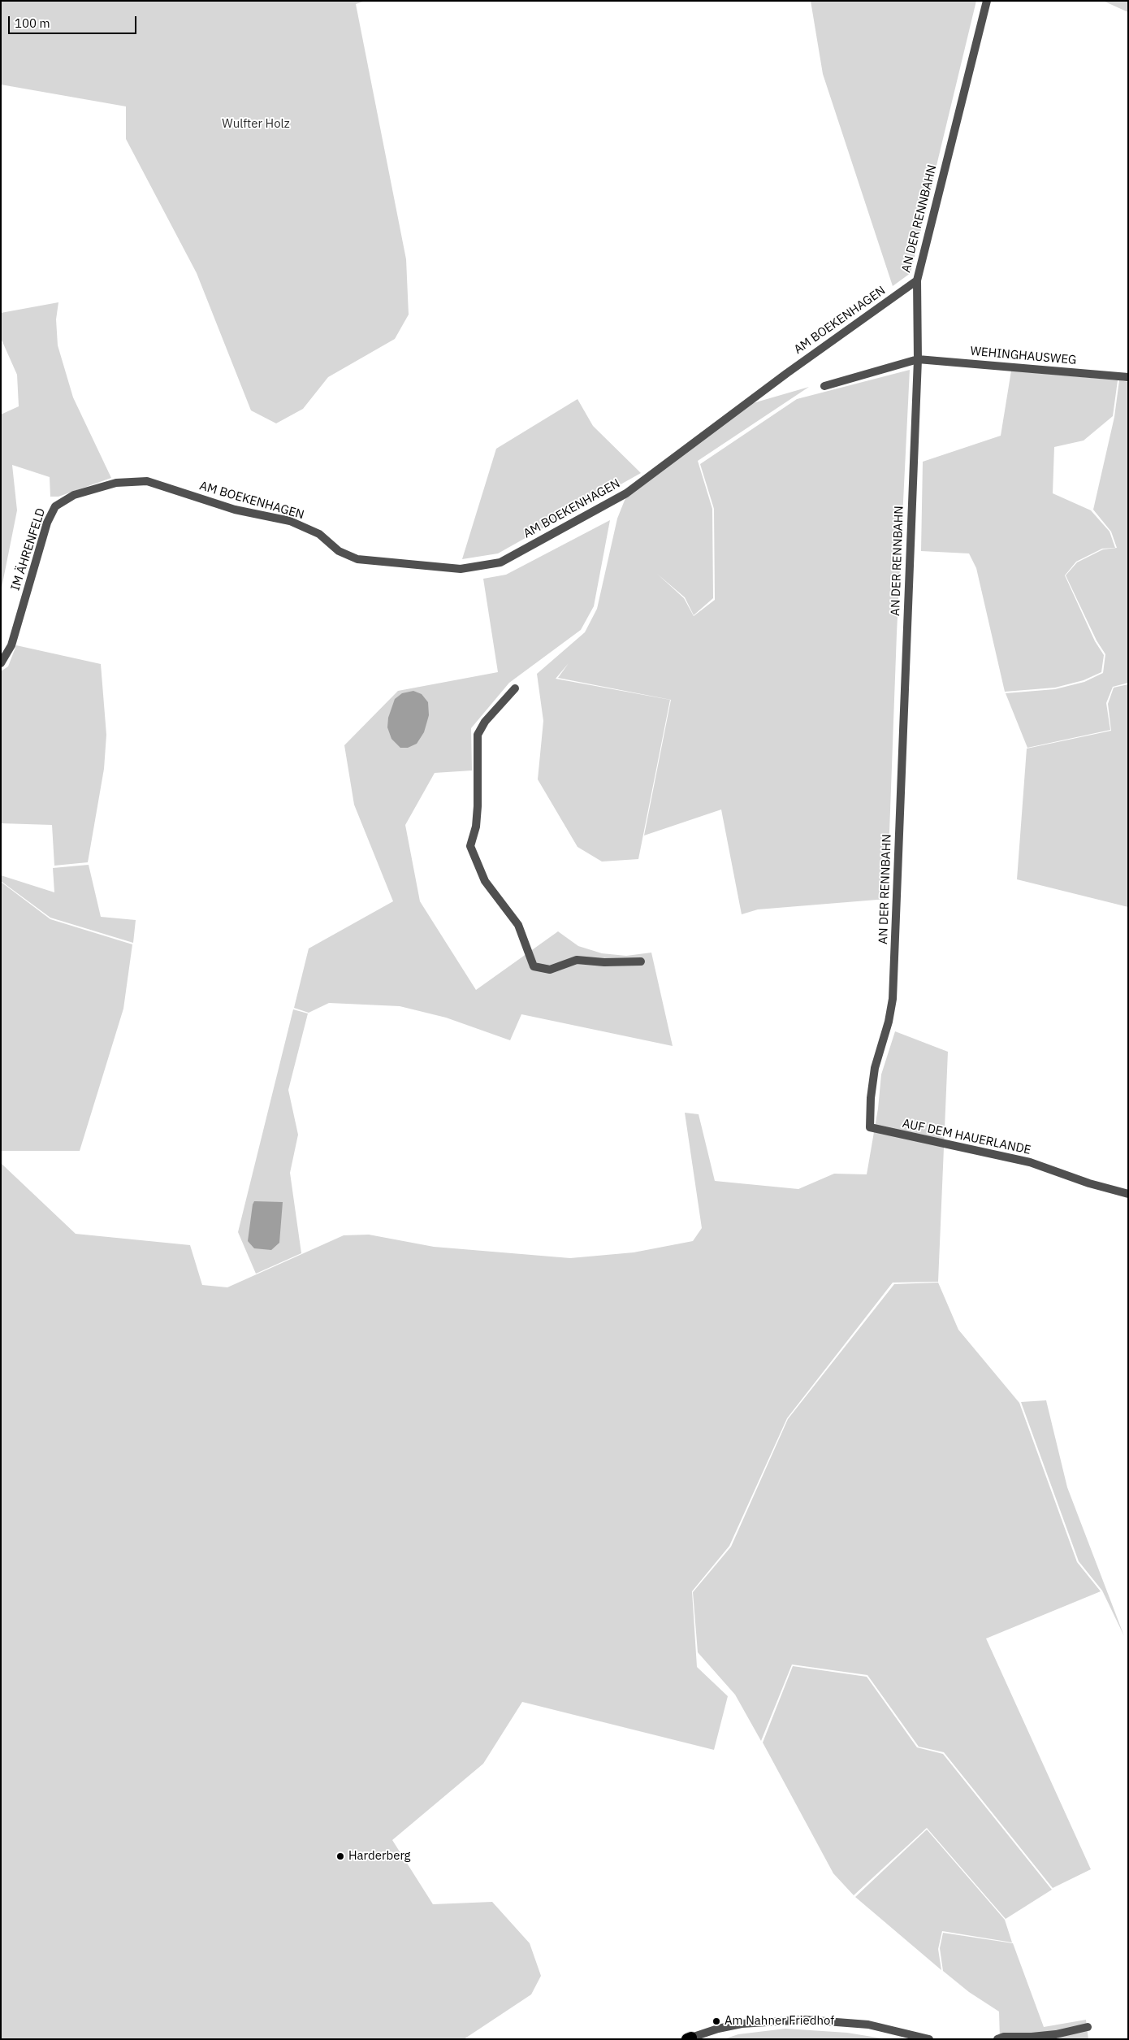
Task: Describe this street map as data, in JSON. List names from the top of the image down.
{
  "streets": {
    "street": [
      "AN DER RENNBAHN",
      "AM BOEKENHAGEN",
      "WEHINGHAUSWEG",
      "IM ÄHRENFELD",
      "AUF DEM HAUERLANDE"
    ]
  },
  "crossings": [
    ["AN DER RENNBAHN", "AM BOEKENHAGEN"],
    ["AN DER RENNBAHN", "WEHINGHAUSWEG"],
    ["AN DER RENNBAHN", "AUF DEM HAUERLANDE"],
    ["AM BOEKENHAGEN", "IM ÄHRENFELD"]
  ],
  "parks": ["Wulfter Holz"],
  "places": ["Harderberg", "Am Nahner Friedhof"],
  "scale_bar": "100 m"
}
